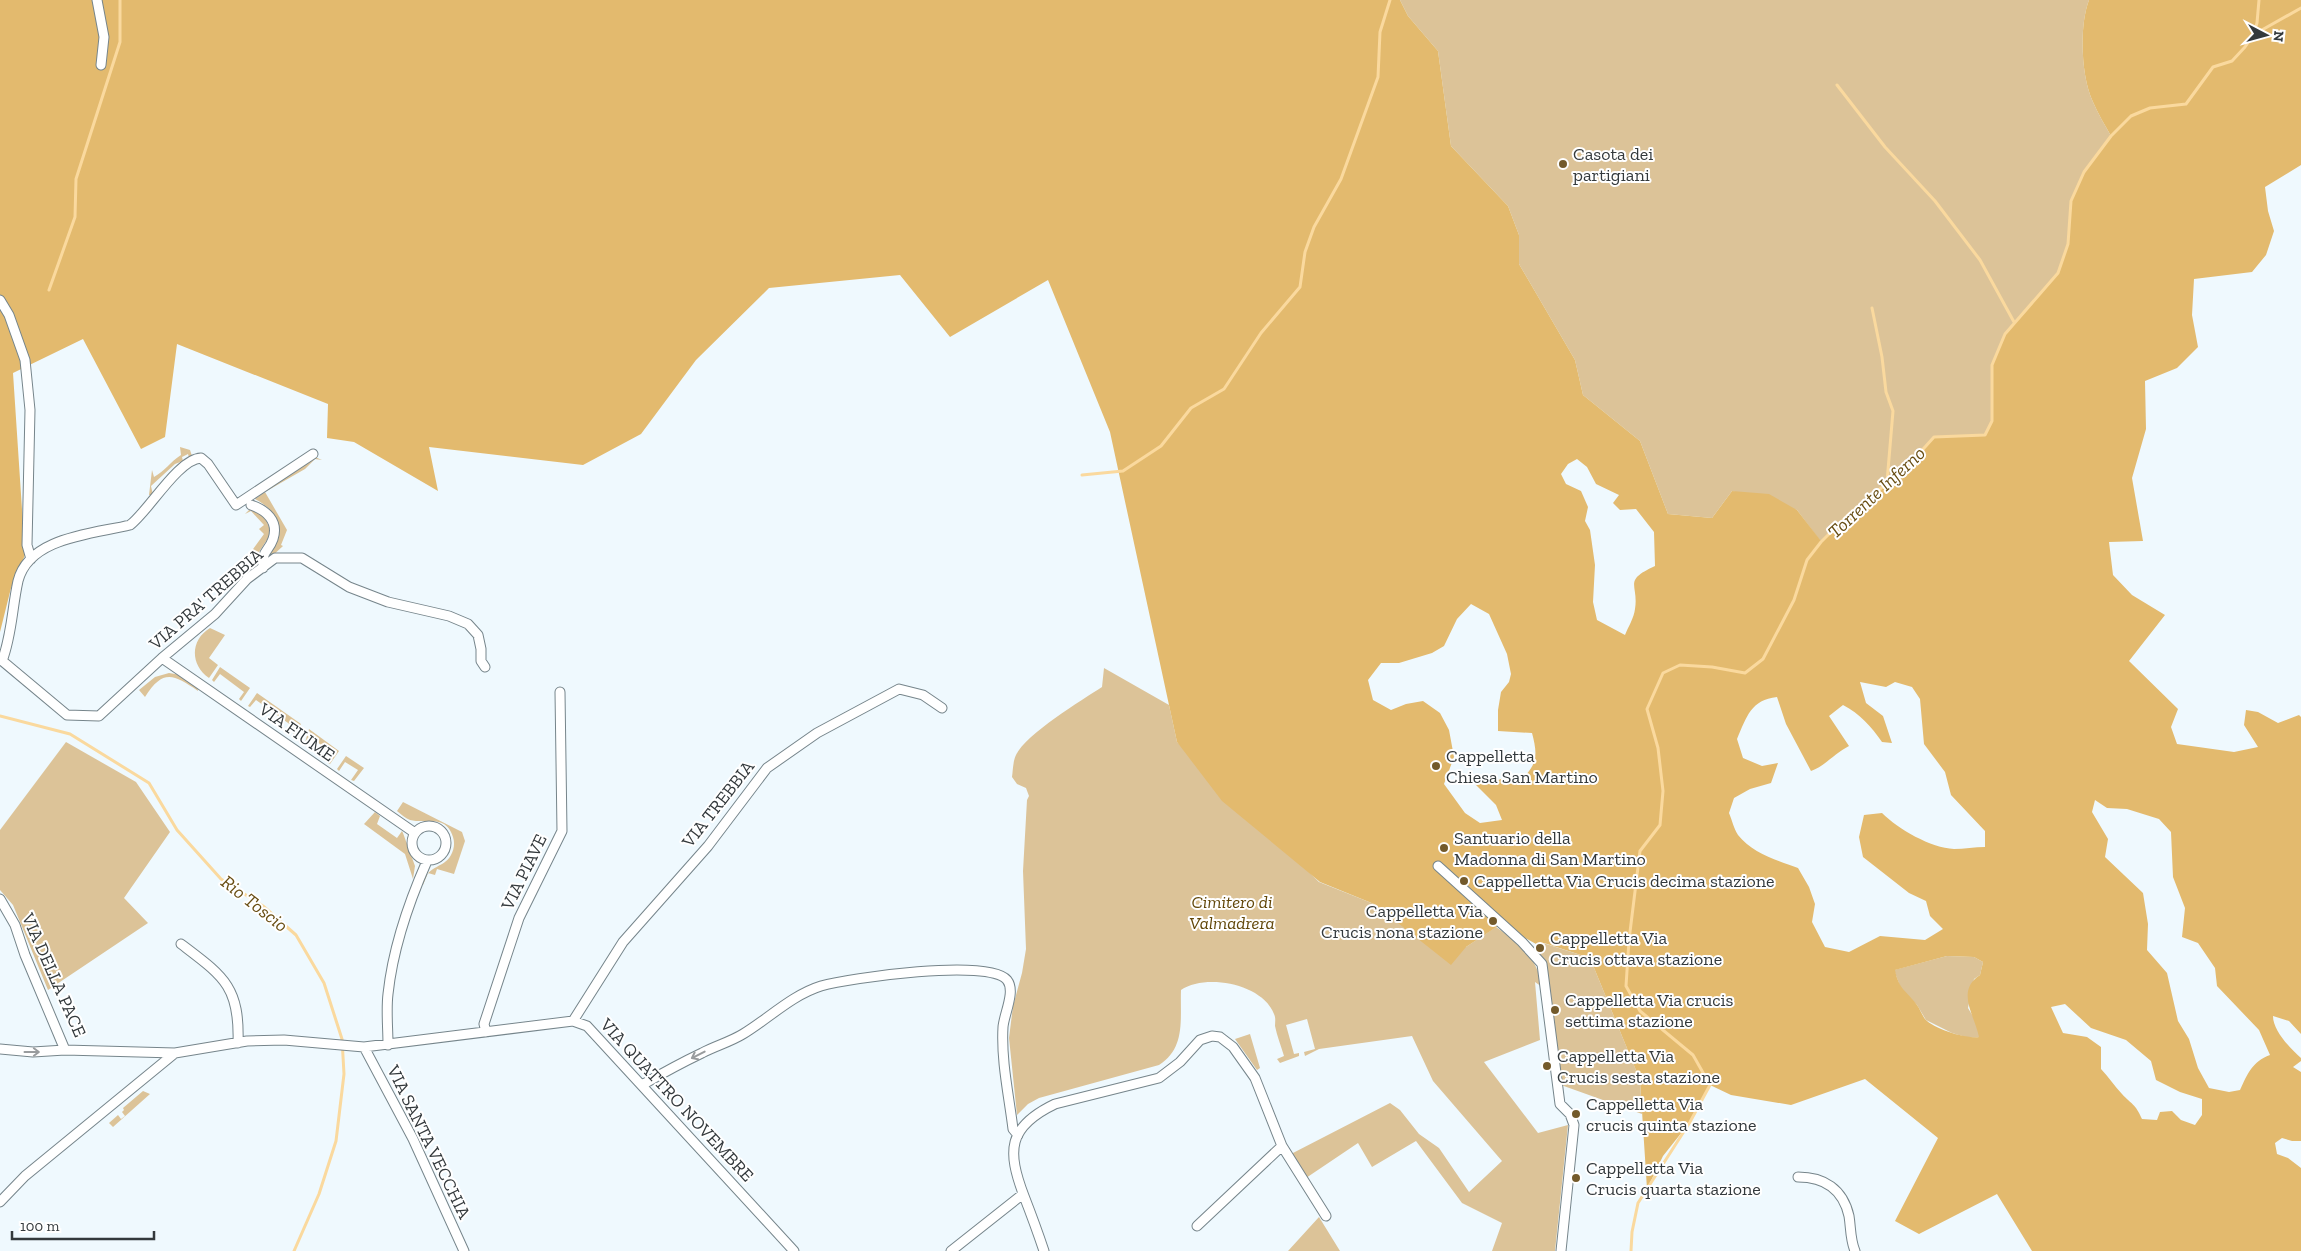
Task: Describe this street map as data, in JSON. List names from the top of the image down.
{
  "streets": {
    "street": [
      "VIA PRA' TREBBIA",
      "VIA FIUME",
      "VIA TREBBIA",
      "VIA PIAVE",
      "VIA DELLA PACE",
      "VIA QUATTRO NOVEMBRE",
      "VIA SANTA VECCHIA"
    ]
  },
  "crossings": [
    ["VIA PRA' TREBBIA", "VIA FIUME"],
    ["VIA TREBBIA", "VIA QUATTRO NOVEMBRE"],
    ["VIA PIAVE", "VIA QUATTRO NOVEMBRE"],
    ["VIA DELLA PACE", "VIA QUATTRO NOVEMBRE"],
    ["VIA QUATTRO NOVEMBRE", "VIA SANTA VECCHIA"]
  ],
  "water": ["Torrente Inferno", "Rio Toscio"],
  "parks": ["Cimitero di Valmadrera"],
  "places": [
    "Casota dei partigiani",
    "Cappelletta Chiesa San Martino",
    "Santuario della Madonna di San Martino",
    "Cappelletta Via Crucis decima stazione",
    "Cappelletta Via Crucis nona stazione",
    "Cappelletta Via Crucis ottava stazione",
    "Cappelletta Via crucis settima stazione",
    "Cappelletta Via Crucis sesta stazione",
    "Cappelletta Via crucis quinta stazione",
    "Cappelletta Via Crucis quarta stazione"
  ],
  "scale_bar": "100 m",
  "north": "right"
}
